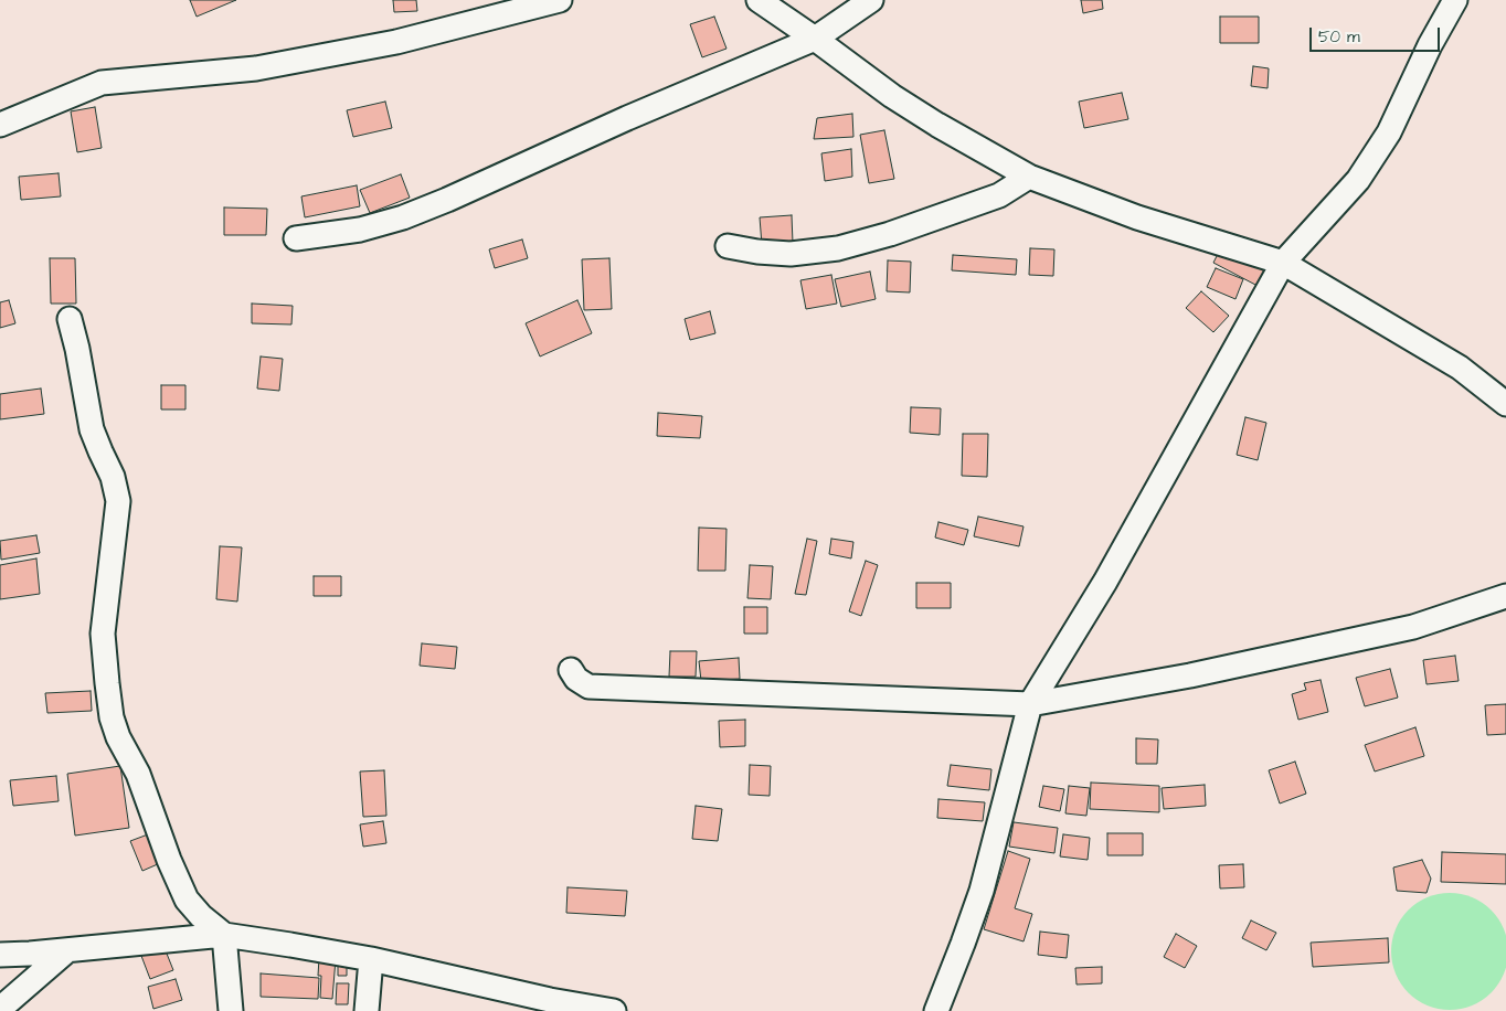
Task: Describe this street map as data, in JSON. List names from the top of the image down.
{
  "scale_bar": "50 m"
}
